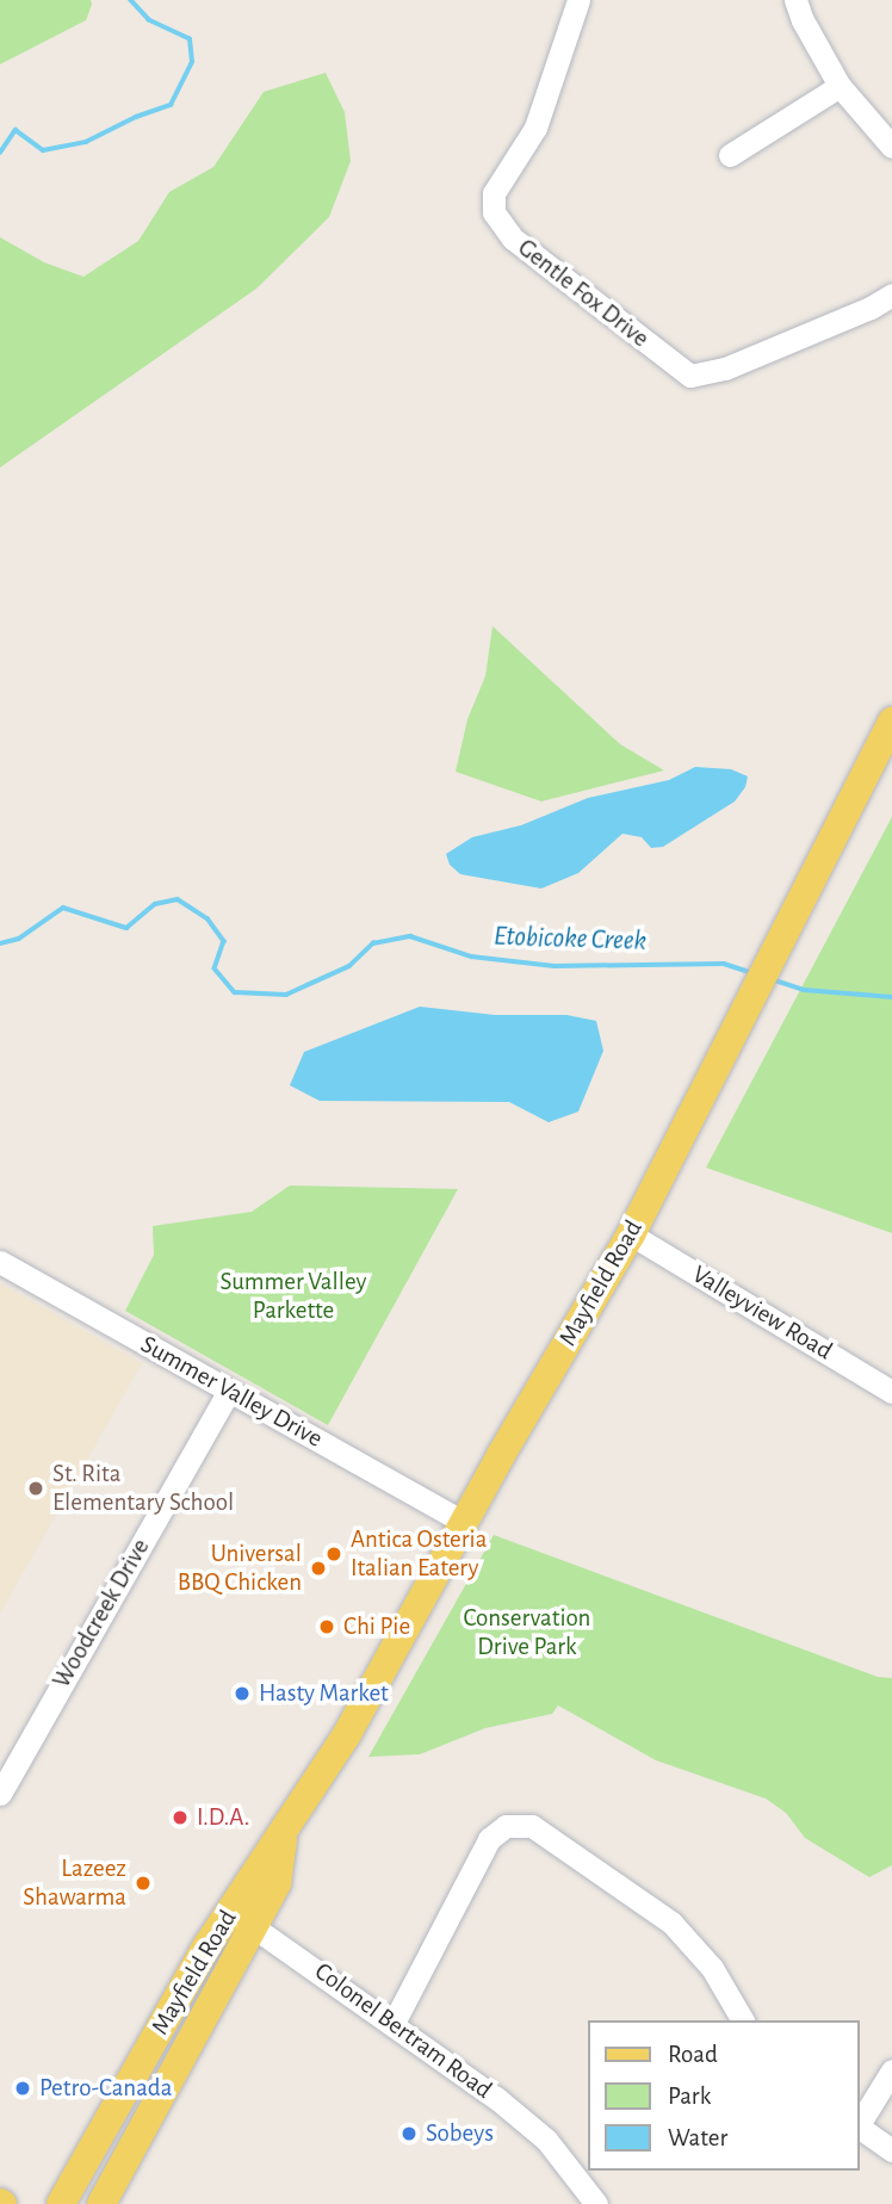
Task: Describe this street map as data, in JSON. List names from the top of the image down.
{
  "streets": {
    "main road": ["Mayfield Road"],
    "street": [
      "Gentle Fox Drive",
      "Valleyview Road",
      "Summer Valley Drive",
      "Woodcreek Drive",
      "Colonel Bertram Road"
    ]
  },
  "crossings": [
    ["Mayfield Road", "Valleyview Road"],
    ["Mayfield Road", "Summer Valley Drive"],
    ["Mayfield Road", "Colonel Bertram Road"],
    ["Summer Valley Drive", "Woodcreek Drive"]
  ],
  "water": ["Etobicoke Creek"],
  "parks": ["Summer Valley Parkette", "Conservation Drive Park"],
  "places": [
    "St. Rita Elementary School",
    "Antica Osteria Italian Eatery",
    "Universal BBQ Chicken",
    "Chi Pie",
    "Hasty Market",
    "I.D.A.",
    "Lazeez Shawarma",
    "Petro-Canada",
    "Sobeys"
  ],
  "legend": ["Road", "Park", "Water"]
}
